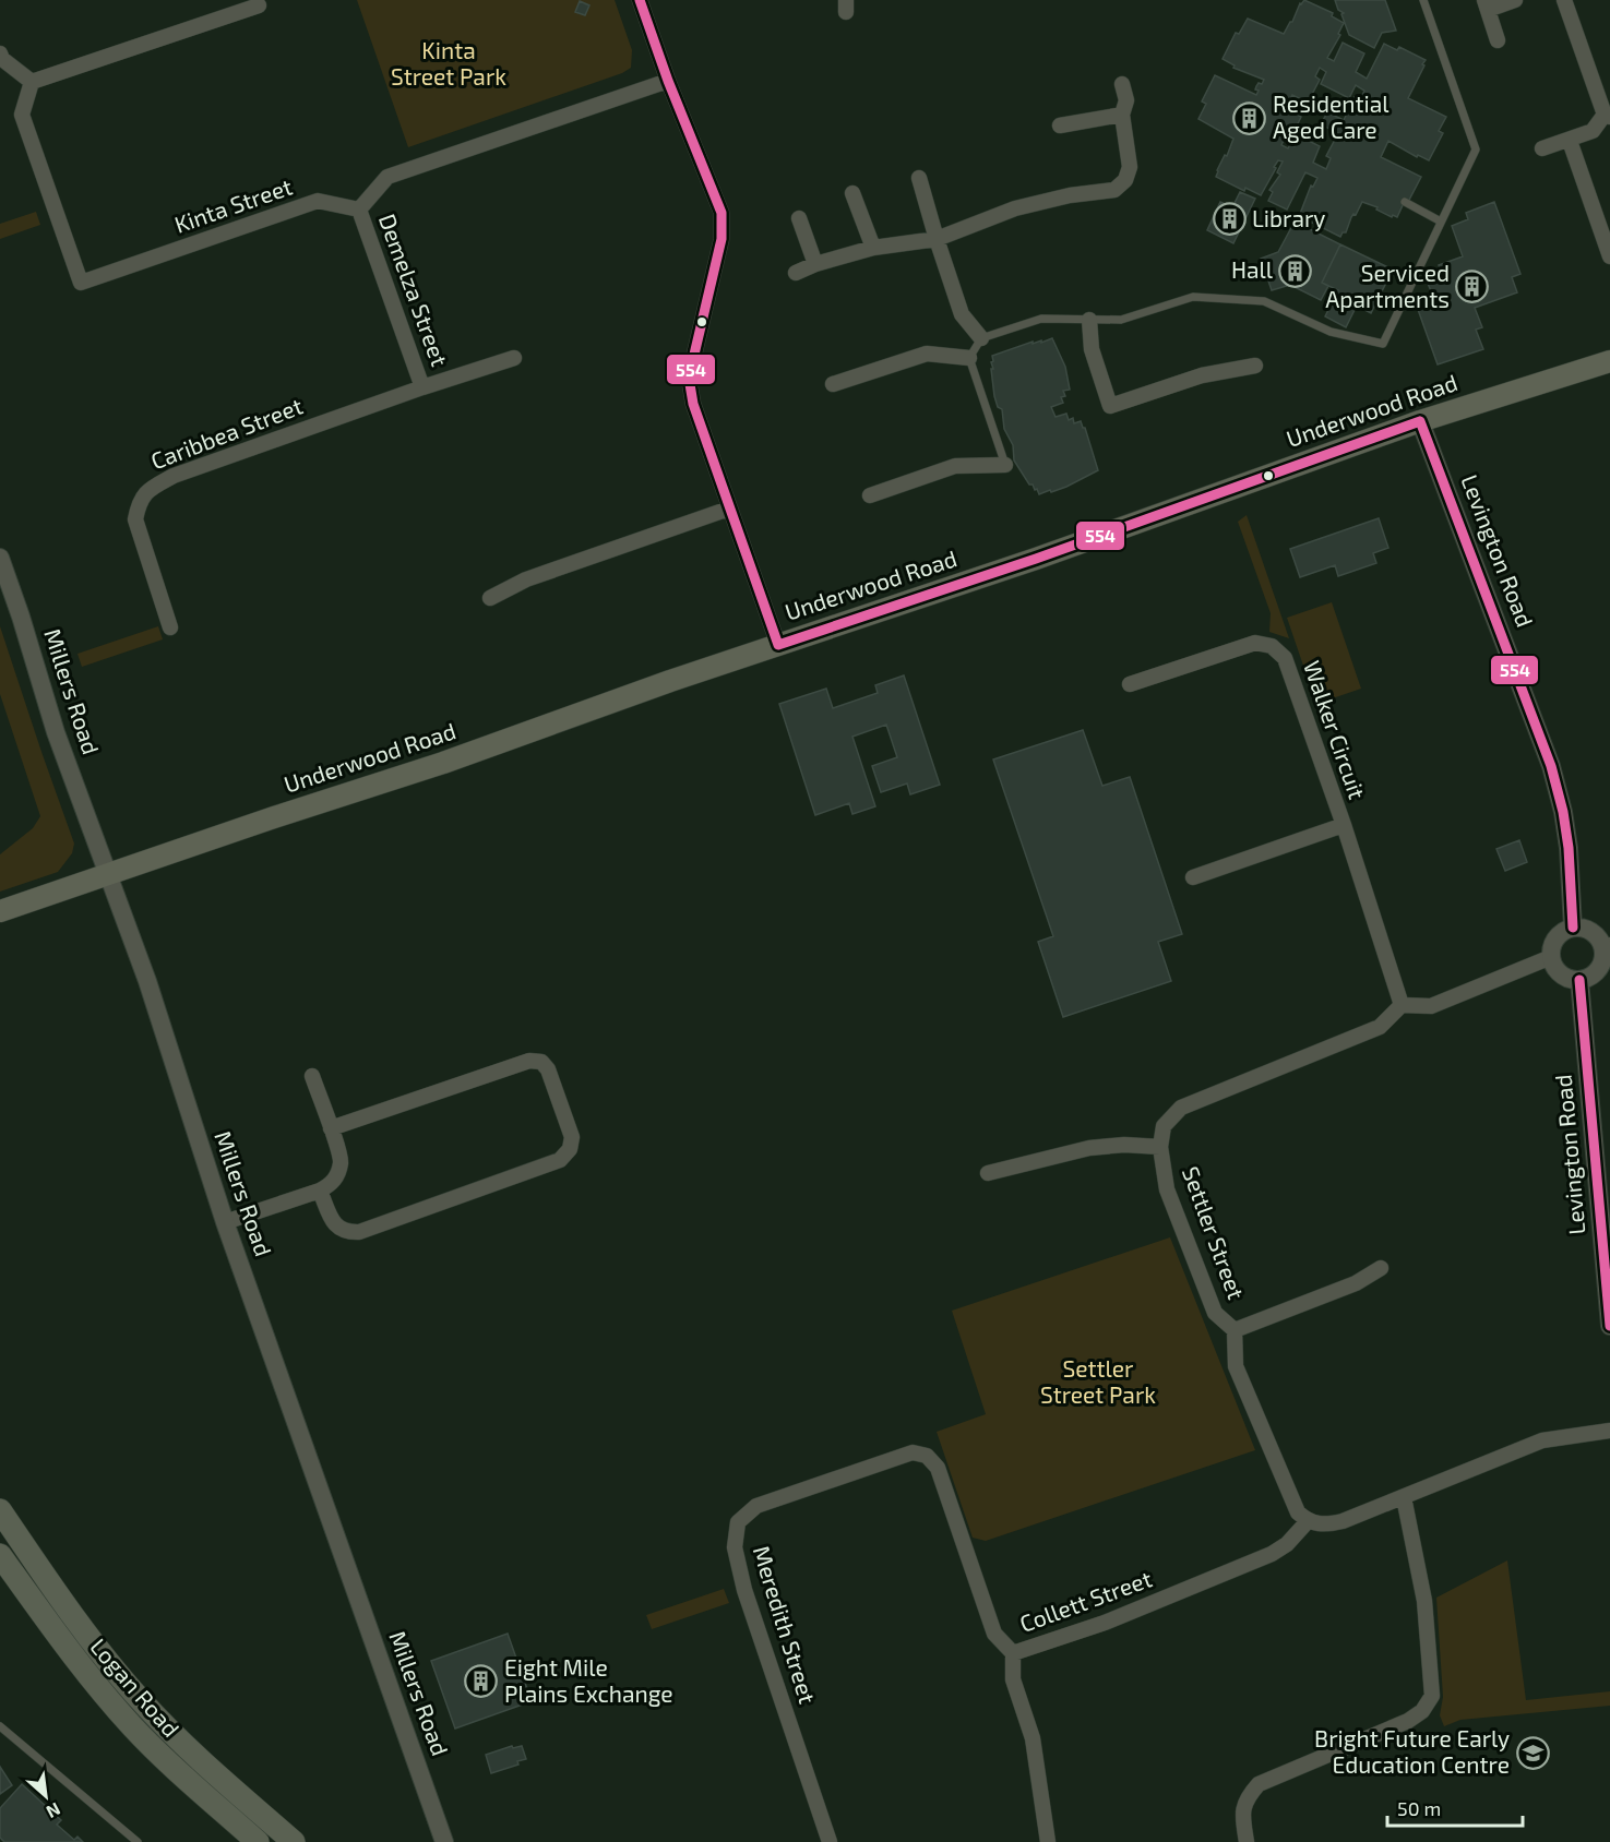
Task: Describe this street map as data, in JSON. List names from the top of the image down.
{
  "streets": {
    "main road": ["Underwood Road", "Logan Road"],
    "street": [
      "Kinta Street",
      "Demelza Street",
      "Caribbea Street",
      "Levington Road",
      "Millers Road",
      "Walker Circuit",
      "Settler Street",
      "Collett Street",
      "Meredith Street"
    ]
  },
  "crossings": [
    ["Kinta Street", "Demelza Street"],
    ["Demelza Street", "Caribbea Street"],
    ["Underwood Road", "Levington Road"],
    ["Underwood Road", "Millers Road"],
    ["Walker Circuit", "Settler Street"],
    ["Settler Street", "Collett Street"],
    ["Collett Street", "Meredith Street"]
  ],
  "parks": ["Kinta Street Park", "Settler Street Park"],
  "places": {
    "building": [
      "Residential Aged Care",
      "Library",
      "Hall",
      "Serviced Apartments",
      "Eight Mile Plains Exchange"
    ],
    "school or university": ["Bright Future Early Education Centre"]
  },
  "lines": ["transit line 554"],
  "scale_bar": "50 m",
  "north": "bottom right"
}
